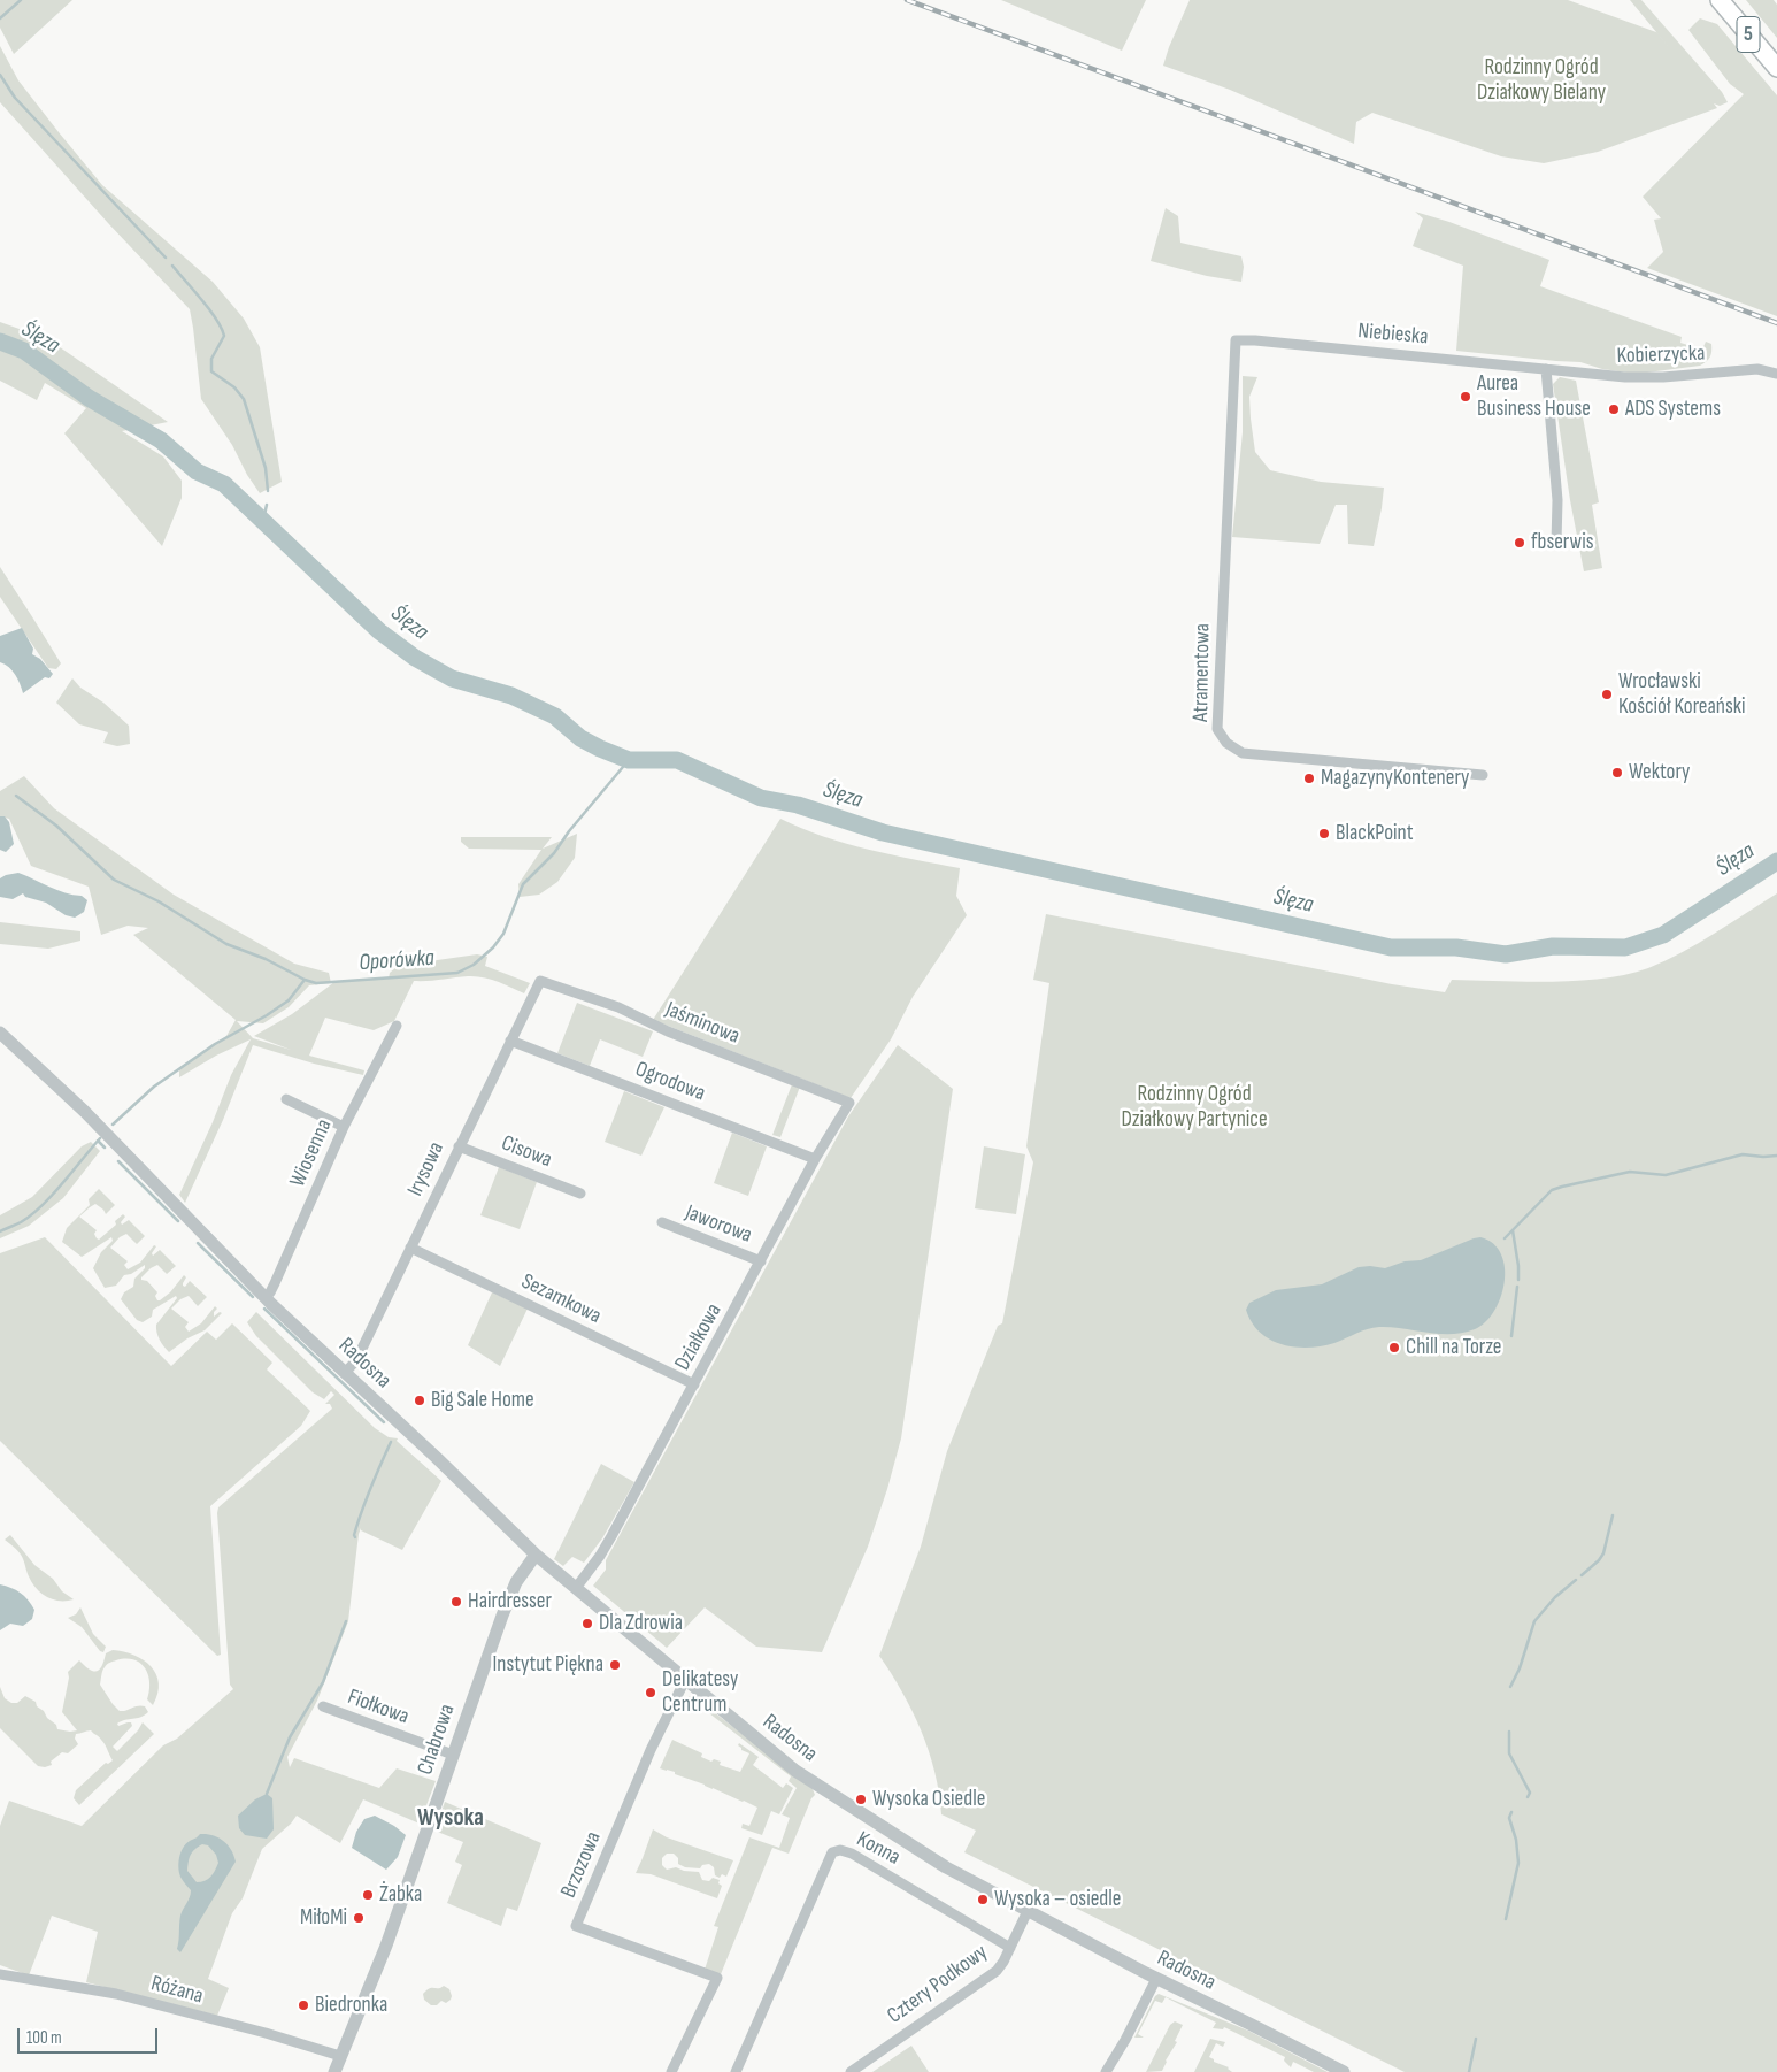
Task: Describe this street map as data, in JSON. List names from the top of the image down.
{
  "streets": {
    "main road": ["5"],
    "street": [
      "Niebieska",
      "Kobierzycka",
      "Atramentowa",
      "Jaśminowa",
      "Ogrodowa",
      "Cisowa",
      "Wiosenna",
      "Irysowa",
      "Jaworowa",
      "Sezamkowa",
      "Działkowa",
      "Radosna",
      "Fiołkowa",
      "Chabrowa",
      "Konna",
      "Brzozowa",
      "Cztery Podkowy",
      "Różana"
    ]
  },
  "crossings": [
    ["Niebieska", "Kobierzycka"],
    ["Niebieska", "Atramentowa"],
    ["Jaśminowa", "Irysowa"],
    ["Jaśminowa", "Działkowa"],
    ["Ogrodowa", "Irysowa"],
    ["Ogrodowa", "Działkowa"],
    ["Cisowa", "Irysowa"],
    ["Wiosenna", "Radosna"],
    ["Irysowa", "Sezamkowa"],
    ["Irysowa", "Radosna"],
    ["Jaworowa", "Działkowa"],
    ["Sezamkowa", "Działkowa"],
    ["Działkowa", "Radosna"],
    ["Radosna", "Chabrowa"],
    ["Radosna", "Brzozowa"],
    ["Radosna", "Cztery Podkowy"],
    ["Fiołkowa", "Chabrowa"],
    ["Chabrowa", "Różana"],
    ["Konna", "Cztery Podkowy"]
  ],
  "districts": ["Wysoka"],
  "water": ["Ślęza", "Oporówka"],
  "parks": ["Rodzinny Ogród Działkowy Bielany", "Rodzinny Ogród Działkowy Partynice"],
  "places": [
    "Aurea Business House",
    "ADS Systems",
    "fbserwis",
    "Wrocławski Kościół Koreański",
    "Wektory",
    "MagazynyKontenery",
    "BlackPoint",
    "Chill na Torze",
    "Big Sale Home",
    "Hairdresser",
    "Dla Zdrowia",
    "Instytut Piękna",
    "Delikatesy Centrum",
    "Wysoka Osiedle",
    "Żabka",
    "Wysoka – osiedle",
    "MiłoMi",
    "Biedronka"
  ],
  "scale_bar": "100 m"
}
